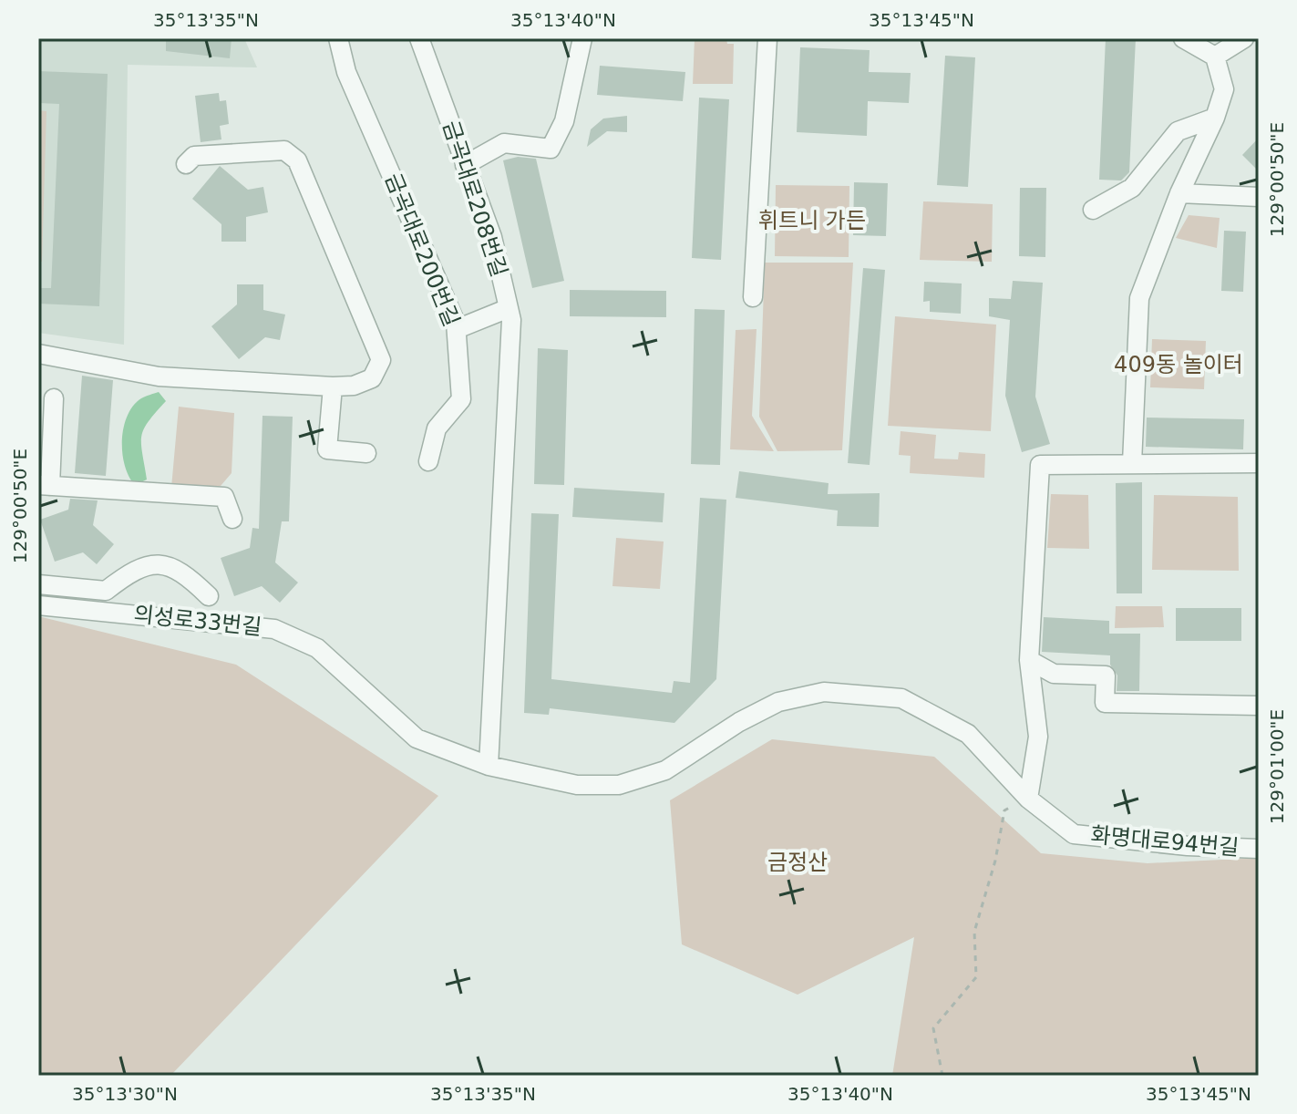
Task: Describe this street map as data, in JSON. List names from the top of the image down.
{
  "streets": {
    "street": [
      "금곡대로208번길",
      "금곡대로200번길",
      "의성로33번길",
      "화명대로94번길"
    ]
  },
  "crossings": [
    ["금곡대로208번길", "의성로33번길"],
    ["금곡대로208번길", "화명대로94번길"],
    ["의성로33번길", "화명대로94번길"]
  ],
  "parks": ["휘트니 가든", "409동 놀이터", "금정산"],
  "coordinates": [
    "35°13'35\"N",
    "35°13'40\"N",
    "35°13'45\"N",
    "129°00'50\"E",
    "129°01'00\"E",
    "35°13'30\"N"
  ]
}
